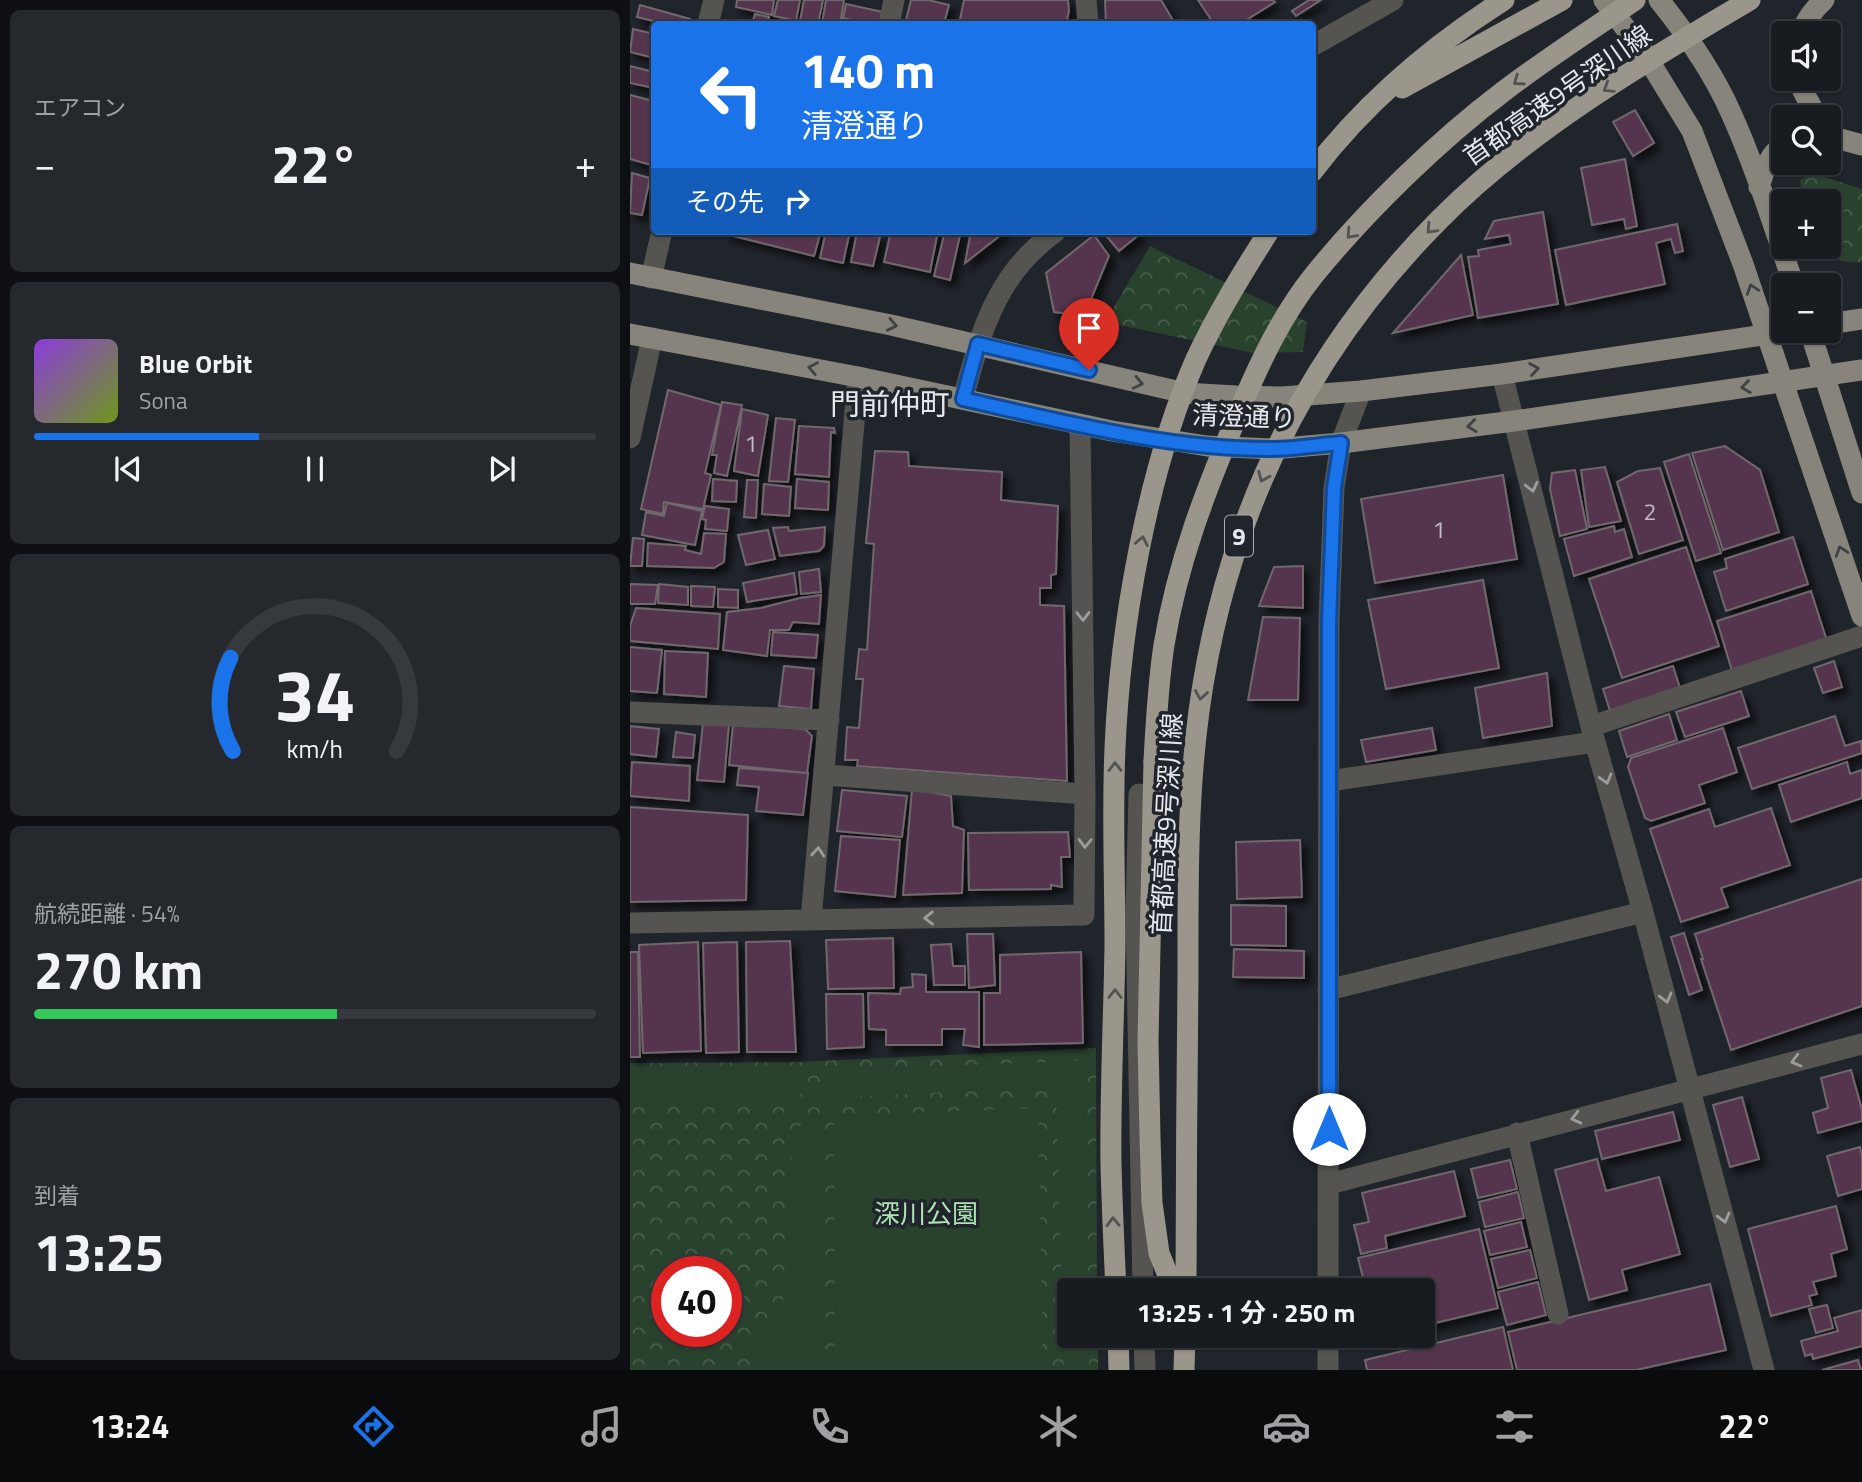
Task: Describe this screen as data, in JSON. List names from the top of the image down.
{
  "streets": {
    "highway": ["首都高速9号深川線", "9"],
    "main road": ["清澄通り"]
  },
  "districts": ["門前仲町"],
  "parks": ["深川公園"],
  "house_numbers": ["1", "2", "1"],
  "page": {
    "tile": [
      "エアコン",
      ["航続距離 · 54%", "270 km"],
      ["到着", "13:25"]
    ],
    "map_buttons": ["+", "−"],
    "turn": ["140 m", "清澄通り"],
    "heat": ["−", "22°", "+"],
    "then": "その先",
    "song": ["Blue Orbit", "Sona"],
    "limit": "40",
    "trip": "13:25 · 1 分 · 250 m",
    "tabs": ["13:24", "22°"],
    "gauge": ["34", "km/h"]
  }
}
